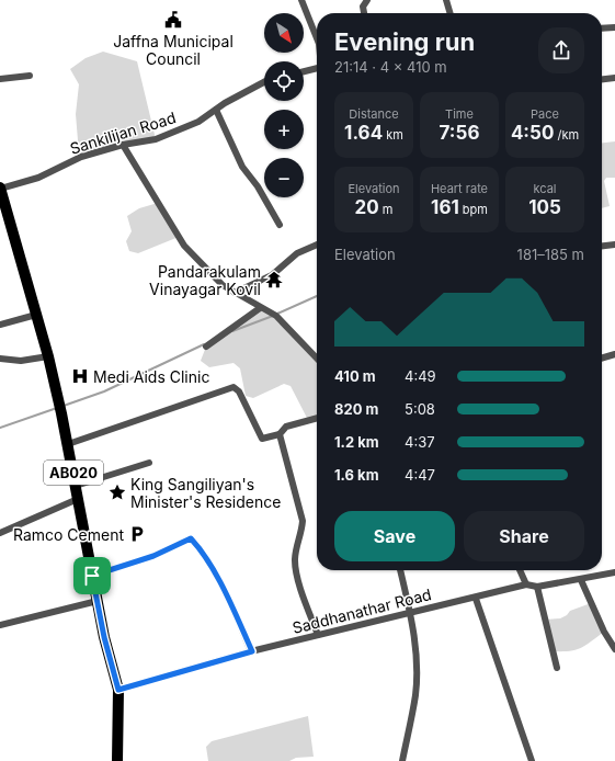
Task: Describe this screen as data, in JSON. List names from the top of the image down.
{
  "streets": {
    "main road": ["AB020"],
    "street": ["Sankilijan Road", "Saddhanathar Road"]
  },
  "crossings": [
    ["Sankilijan Road", "AB020"],
    ["AB020", "Saddhanathar Road"]
  ],
  "places": {
    "public building": ["Jaffna Municipal Council"],
    "temple": ["Pandarakulam Vinayagar Kovil"],
    "hospital": ["Medi Aids Clinic"],
    "place": ["King Sangiliyan's Minister's Residence"],
    "parking": ["Ramco Cement"]
  },
  "north": "bottom right",
  "page": {
    "map_buttons": ["+", "−"],
    "heading": ["Evening run", "21:14 · 4 × 410 m"],
    "stats": [
      ["Distance", "1.64 km"],
      ["Time", "7:56"],
      ["Pace", "4:50 /km"],
      ["Elevation", "20 m"],
      ["Heart rate", "161 bpm"],
      ["kcal", "105"]
    ],
    "chart": ["Elevation", "181–185 m"],
    "list": [
      {
        "name": "410 m",
        "note": "4:49"
      },
      {
        "name": "820 m",
        "note": "5:08"
      },
      {
        "name": "1.2 km",
        "note": "4:37"
      },
      {
        "name": "1.6 km",
        "note": "4:47"
      }
    ],
    "buttons": ["Save", "Share"]
  }
}
